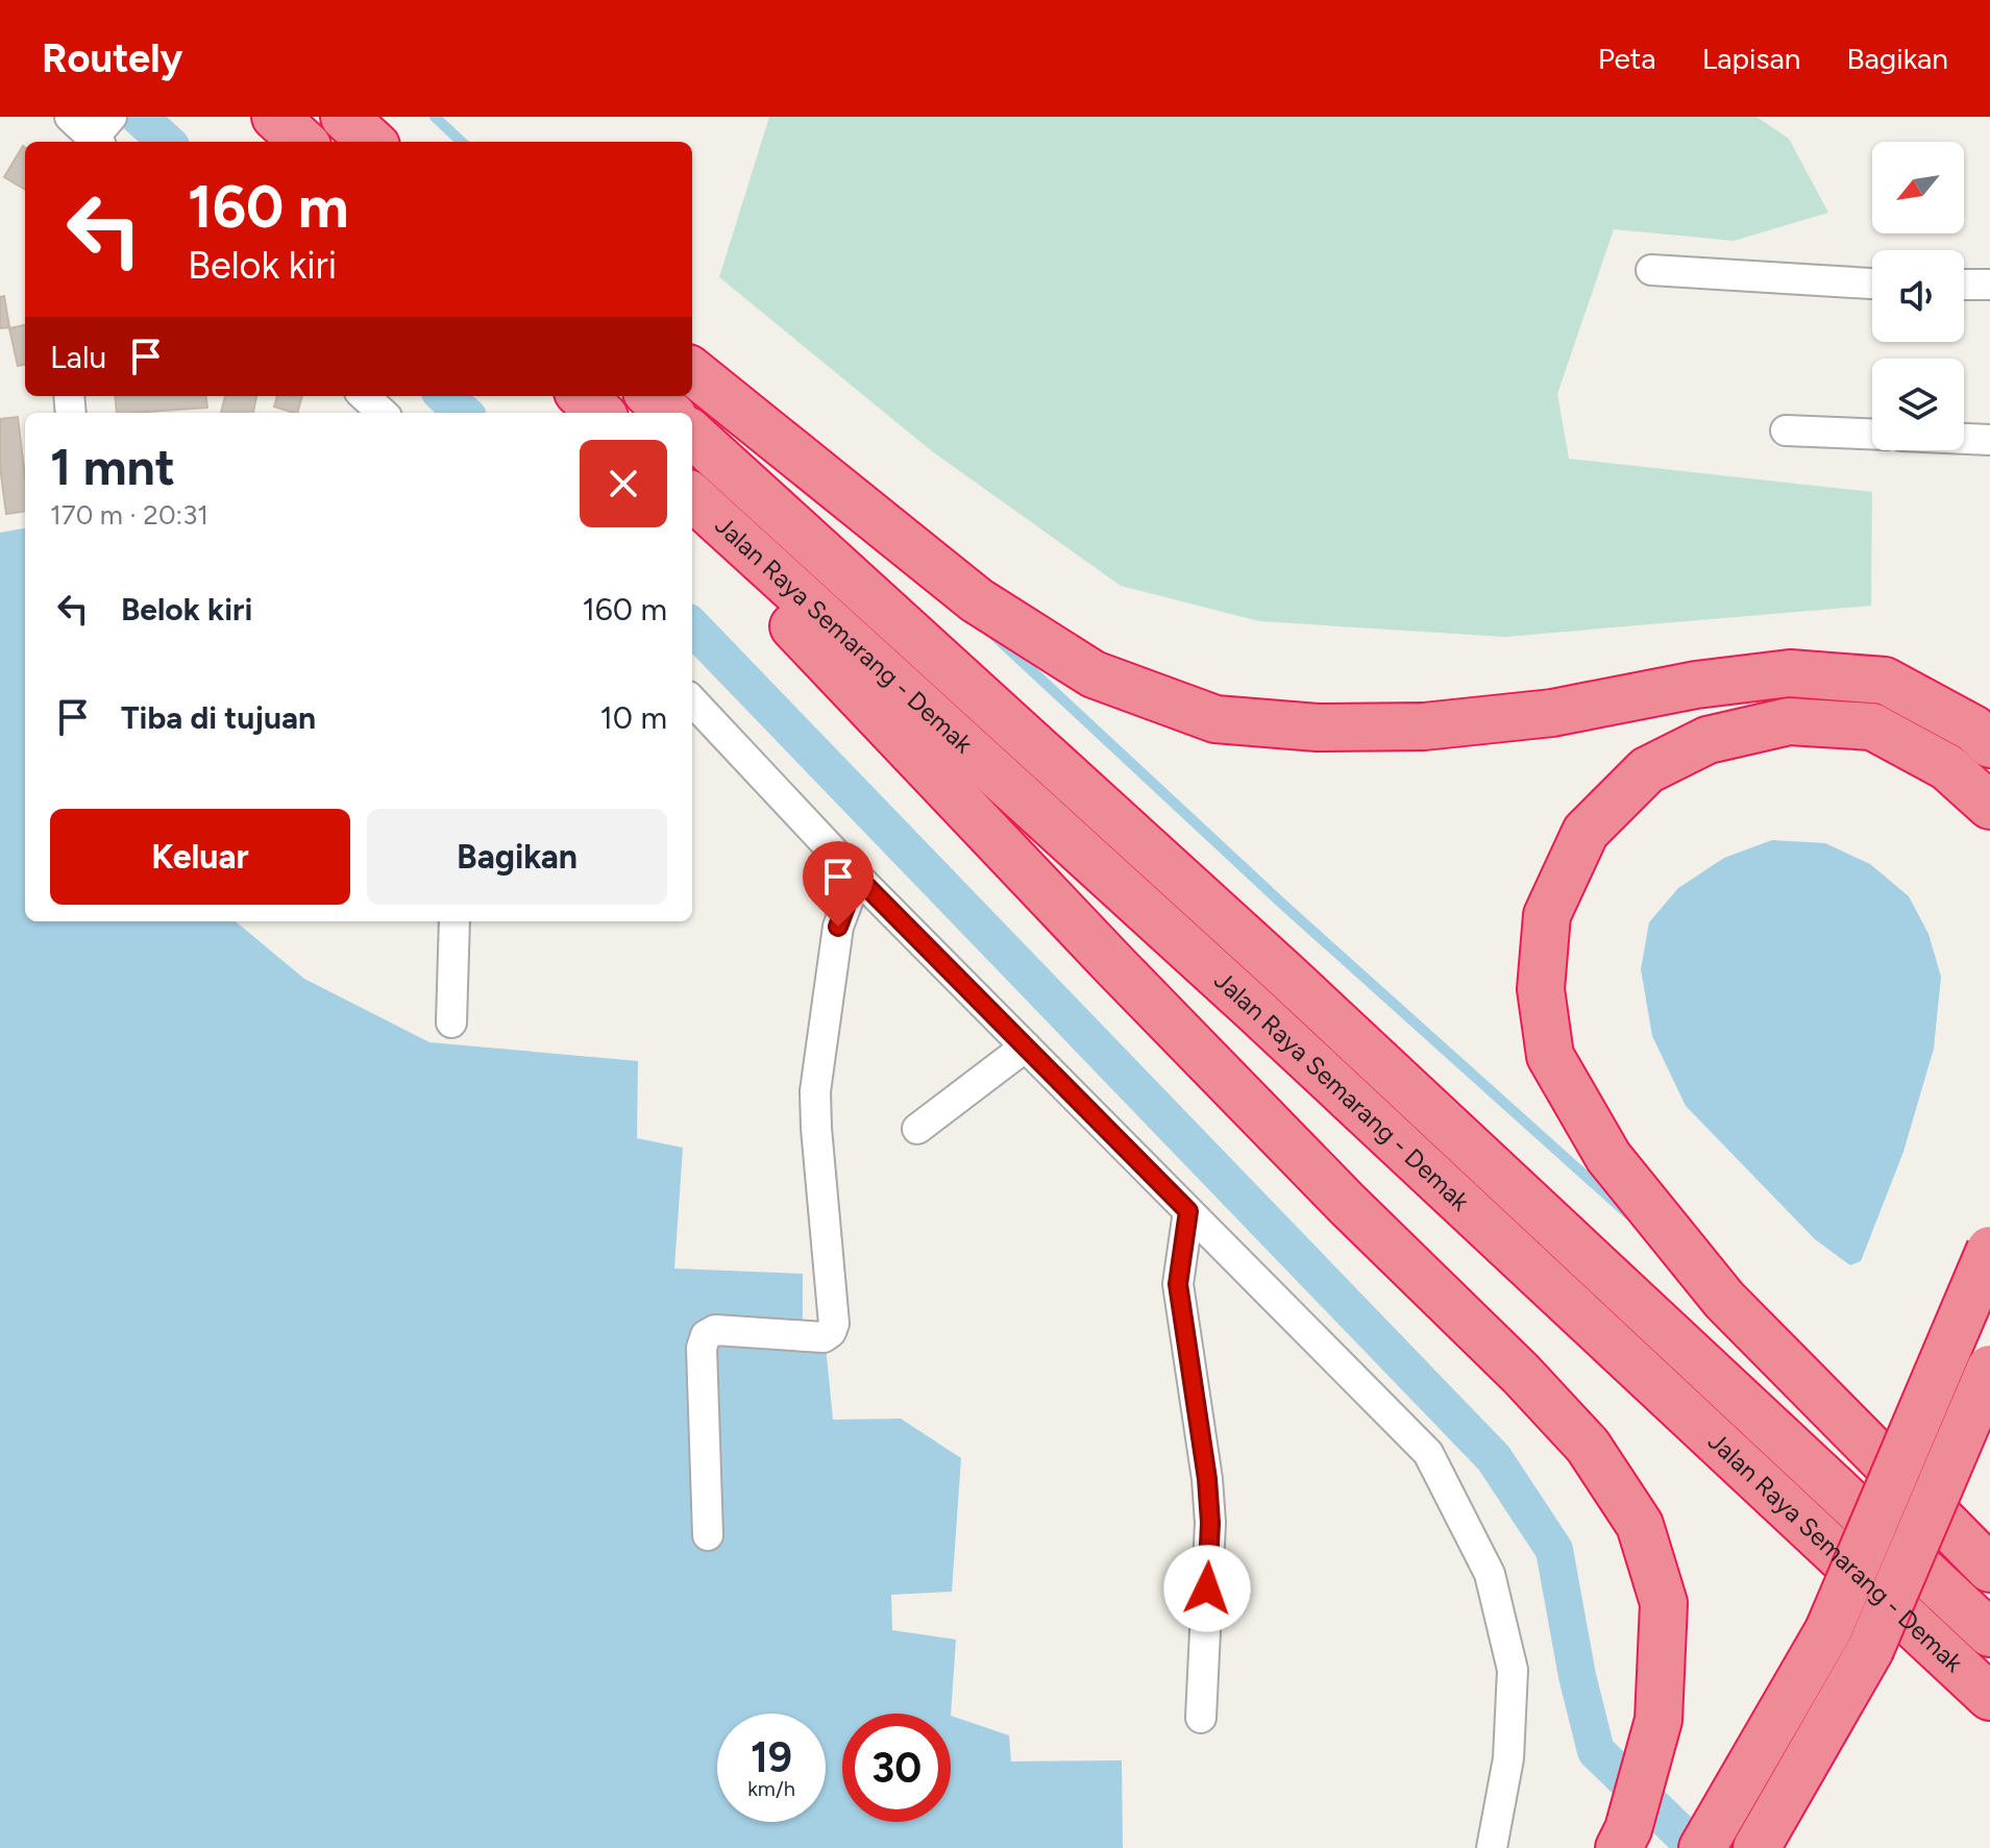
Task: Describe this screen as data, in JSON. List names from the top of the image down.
{
  "streets": {
    "highway": ["Jalan Raya Semarang - Demak"]
  },
  "north": "bottom left",
  "page": {
    "header": "Routely",
    "nav": ["Peta", "Lapisan", "Bagikan"],
    "turn": ["160 m", "Belok kiri"],
    "then": "Lalu",
    "heading": ["1 mnt", "170 m · 20:31"],
    "list": [
      {
        "name": "Belok kiri",
        "value": "160 m"
      },
      {
        "name": "Tiba di tujuan",
        "value": "10 m"
      }
    ],
    "buttons": ["Keluar", "Bagikan"],
    "speed": "19 km/h",
    "limit": "30"
  }
}
